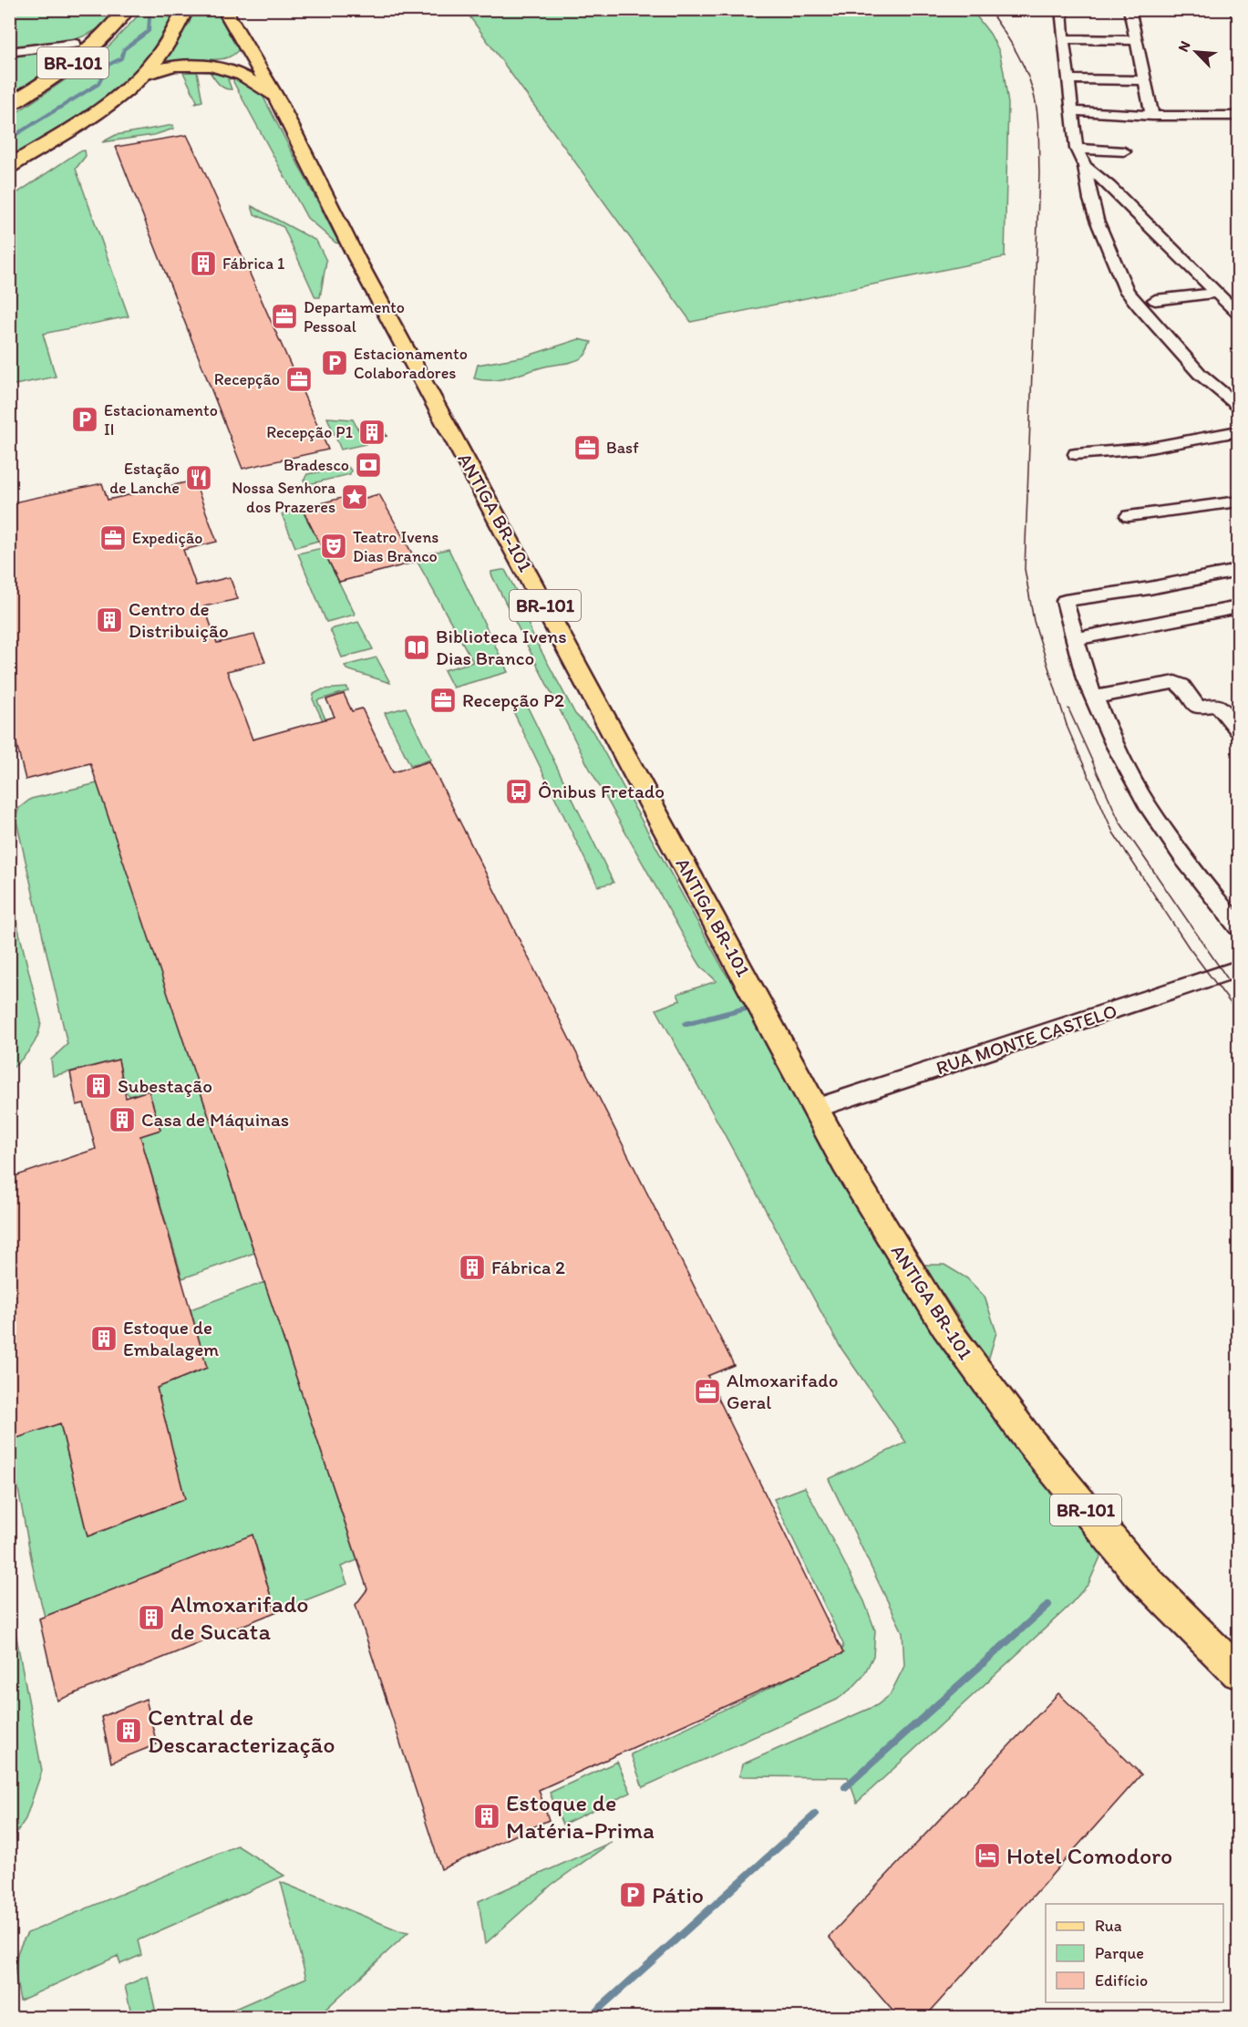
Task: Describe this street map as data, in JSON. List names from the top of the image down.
{
  "streets": {
    "highway": ["BR-101"],
    "main road": ["ANTIGA BR-101"],
    "street": ["RUA MONTE CASTELO"]
  },
  "crossings": [
    ["BR-101", "ANTIGA BR-101"],
    ["ANTIGA BR-101", "RUA MONTE CASTELO"]
  ],
  "places": {
    "building": [
      "Fábrica 1",
      "Recepção P1",
      "Centro de Distribuição",
      "Subestação",
      "Casa de Máquinas",
      "Fábrica 2",
      "Estoque de Embalagem",
      "Almoxarifado de Sucata",
      "Central de Descaracterização",
      "Estoque de Matéria-Prima"
    ],
    "office": [
      "Departamento Pessoal",
      "Recepção",
      "Basf",
      "Expedição",
      "Recepção P2",
      "Almoxarifado Geral"
    ],
    "parking": ["Estacionamento Colaboradores", "Estacionamento II", "Pátio"],
    "bank": ["Bradesco"],
    "restaurant": ["Estação de Lanche"],
    "place": ["Nossa Senhora dos Prazeres"],
    "theatre": ["Teatro Ivens Dias Branco"],
    "library": ["Biblioteca Ivens Dias Branco"],
    "bus stop": ["Ônibus Fretado"],
    "hotel": ["Hotel Comodoro"]
  },
  "legend": ["Rua", "Parque", "Edifício"],
  "north": "top left"
}
